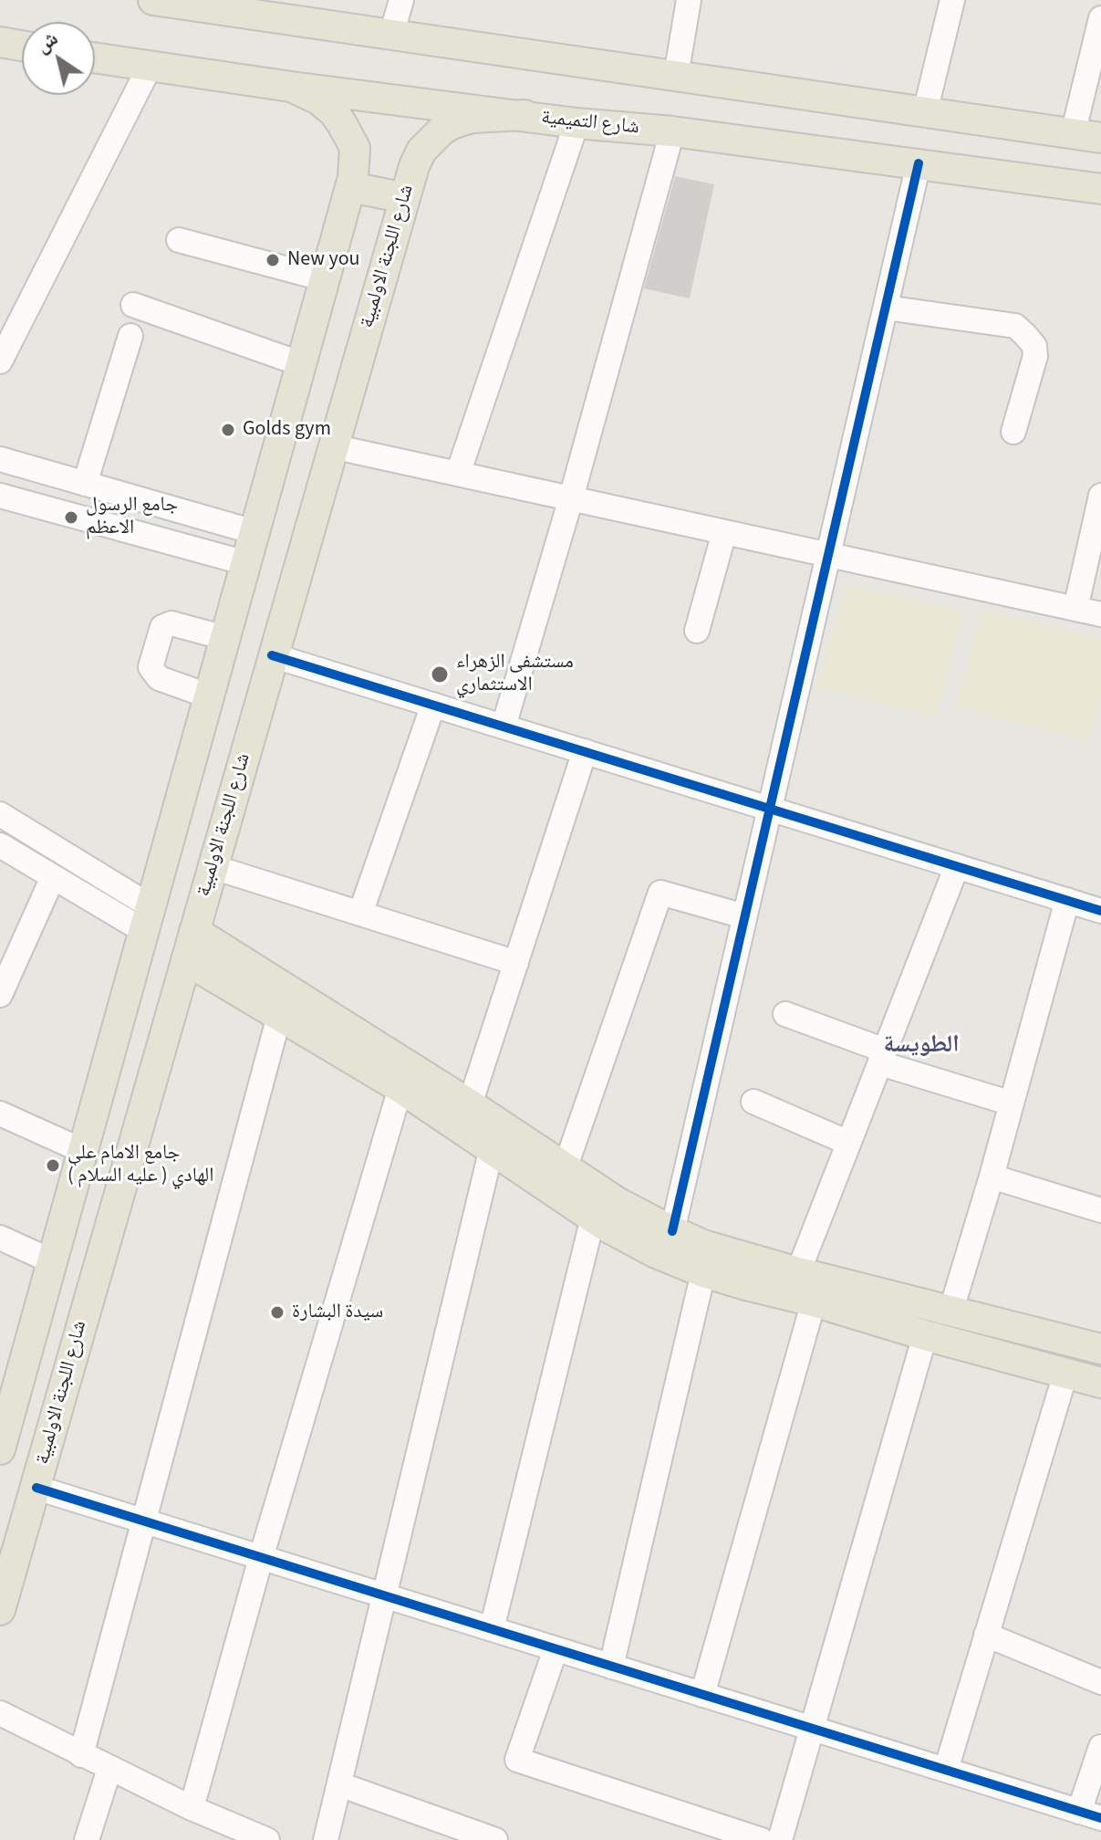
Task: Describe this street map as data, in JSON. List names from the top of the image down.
{
  "streets": {
    "main road": ["شارع التميمية", "شارع اللجنة الاولمبية"]
  },
  "crossings": [
    ["شارع التميمية", "شارع اللجنة الاولمبية"]
  ],
  "districts": ["الطويسة"],
  "places": [
    "New you",
    "Golds gym",
    "جامع الرسول الاعظم",
    "مستشفى الزهراء الاستثماري",
    "جامع الامام علي الهادي ( عليه السلام )",
    "سيدة البشارة"
  ],
  "north": "top left"
}
